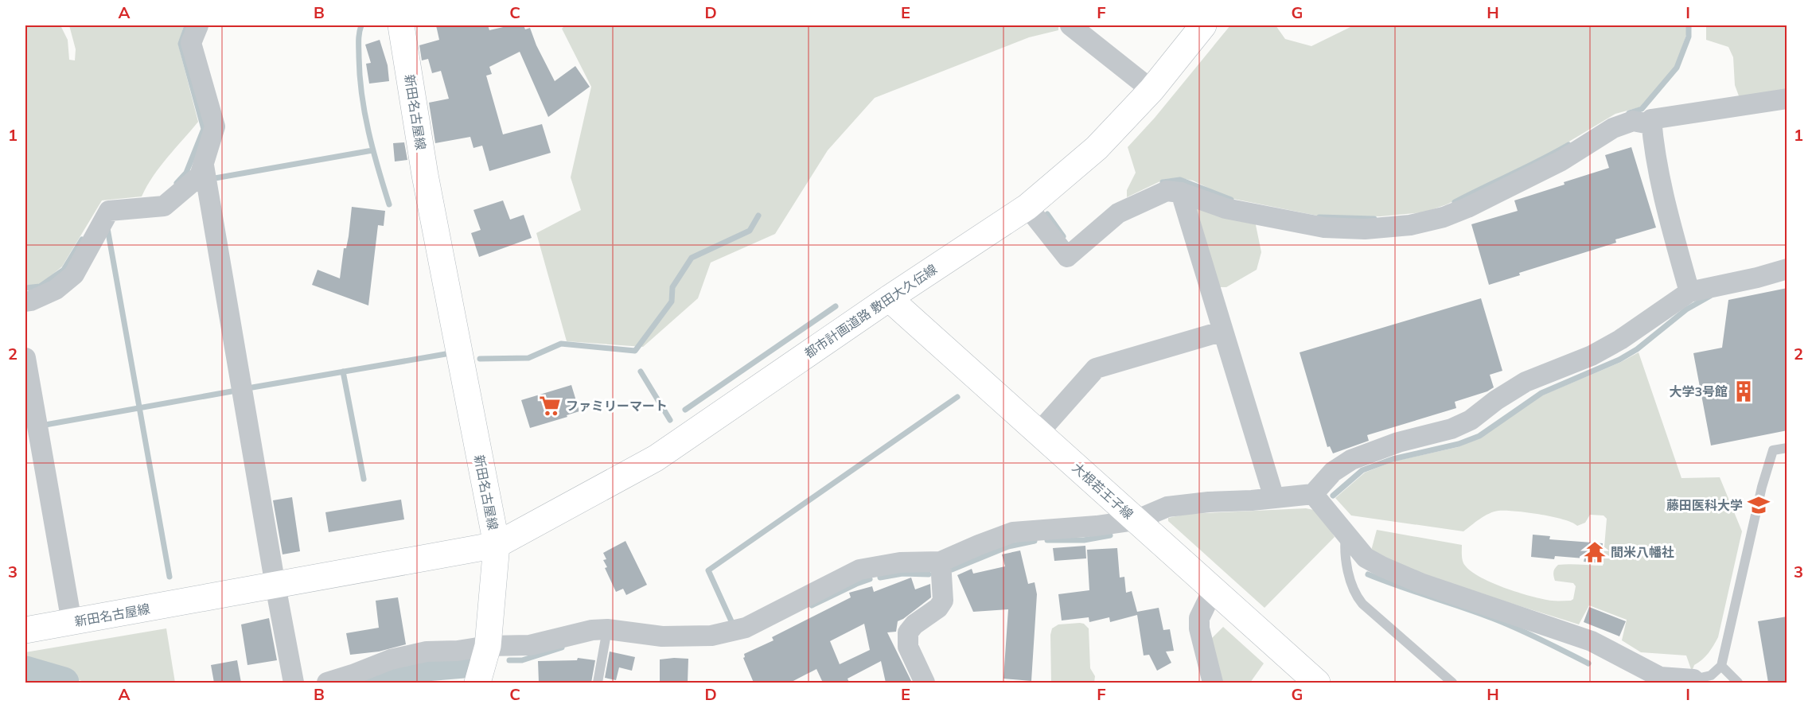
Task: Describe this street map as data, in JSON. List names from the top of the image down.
{
  "streets": {
    "street": ["新田名古屋線", "都市計画道路 敷田大久伝線", "大根若王子線"]
  },
  "crossings": [
    ["新田名古屋線", "都市計画道路 敷田大久伝線"],
    ["都市計画道路 敷田大久伝線", "大根若王子線"]
  ],
  "places": {
    "building": ["大学3号館"],
    "supermarket": ["ファミリーマート"],
    "school or university": ["藤田医科大学"],
    "temple": ["間米八幡社"]
  },
  "grid": {
    "columns": [
      "A",
      "B",
      "C",
      "D",
      "E",
      "F",
      "G",
      "H",
      "I"
    ],
    "rows": ["1", "2", "3"]
  }
}
